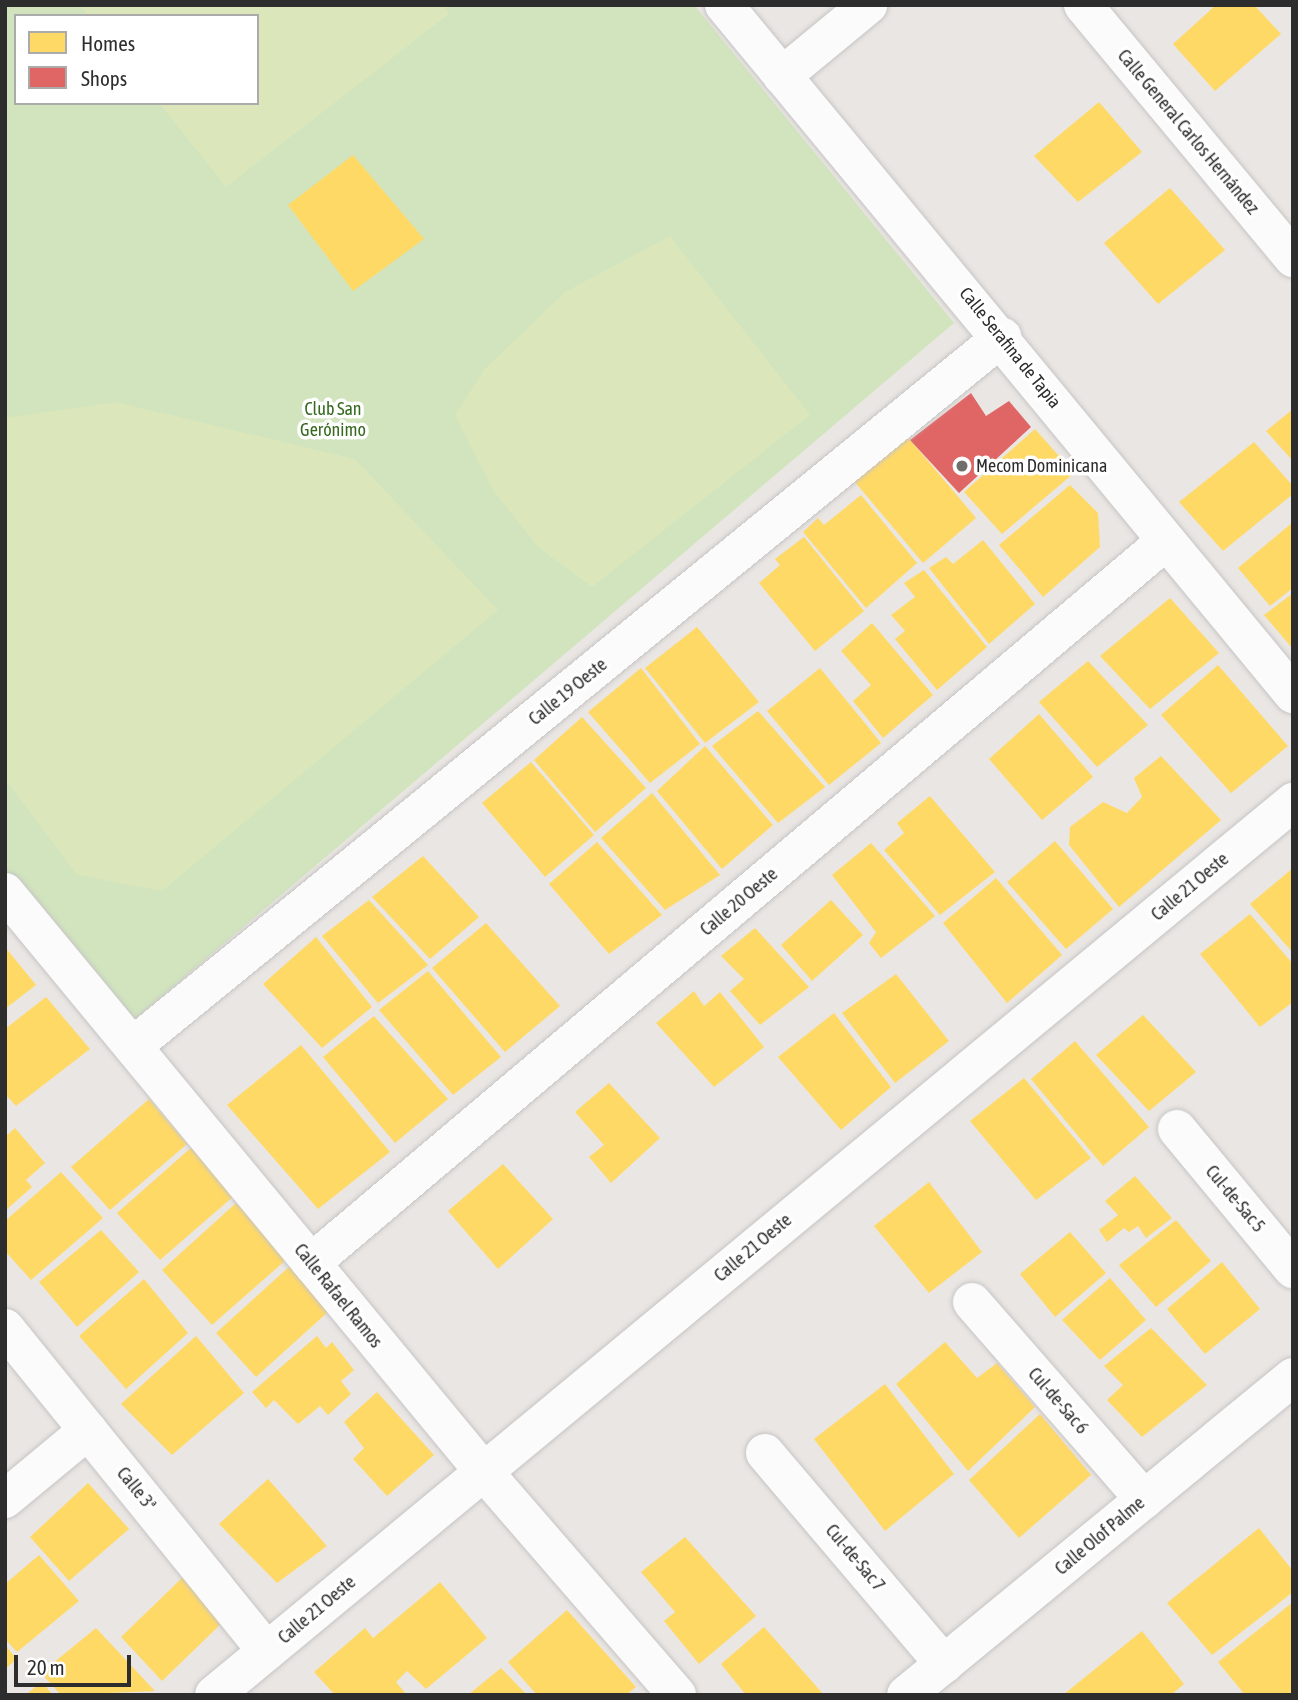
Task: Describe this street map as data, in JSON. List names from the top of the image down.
{
  "streets": {
    "street": [
      "Calle General Carlos Hernández",
      "Calle Serafina de Tapia",
      "Calle 19 Oeste",
      "Calle 21 Oeste",
      "Calle 20 Oeste",
      "Cul-de-Sac 5",
      "Calle Rafael Ramos",
      "Cul-de-Sac 6",
      "Calle 3ª",
      "Calle Olof Palme",
      "Cul-de-Sac 7"
    ]
  },
  "crossings": [
    ["Calle Serafina de Tapia", "Calle 19 Oeste"],
    ["Calle Serafina de Tapia", "Calle 20 Oeste"],
    ["Calle 19 Oeste", "Calle Rafael Ramos"],
    ["Calle 21 Oeste", "Calle Rafael Ramos"],
    ["Calle 21 Oeste", "Calle 3ª"],
    ["Calle 20 Oeste", "Calle Rafael Ramos"],
    ["Cul-de-Sac 6", "Calle Olof Palme"],
    ["Calle Olof Palme", "Cul-de-Sac 7"]
  ],
  "parks": ["Club San Gerónimo"],
  "places": ["Mecom Dominicana"],
  "legend": ["Homes", "Shops"],
  "scale_bar": "20 m"
}
